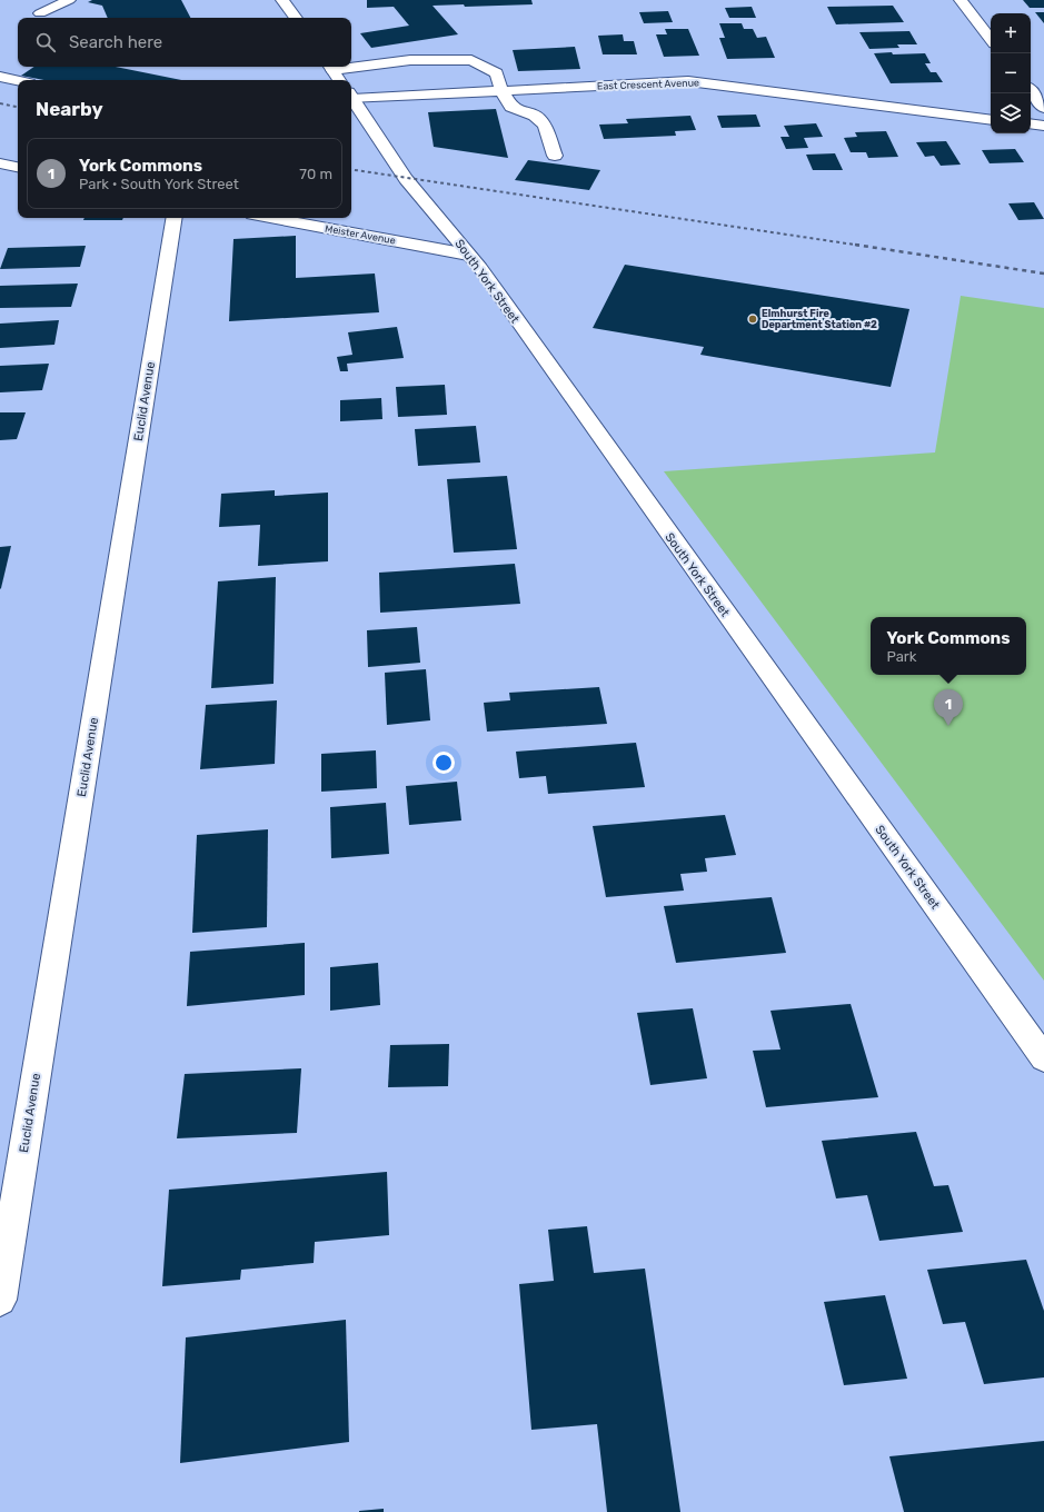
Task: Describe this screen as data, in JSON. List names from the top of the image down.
{
  "streets": {
    "street": [
      "East Crescent Avenue",
      "Meister Avenue",
      "South York Street",
      "Euclid Avenue"
    ]
  },
  "crossings": [
    ["Meister Avenue", "South York Street"]
  ],
  "places": ["Elmhurst Fire Department Station #2"],
  "page": {
    "map_buttons": ["+", "−"],
    "search": "Search here",
    "heading": "Nearby",
    "list": [
      {
        "mark": "1",
        "name": "York Commons",
        "note": "Park · South York Street",
        "value": "70 m"
      }
    ],
    "popup": ["York Commons", "Park"],
    "pins": "1"
  }
}
